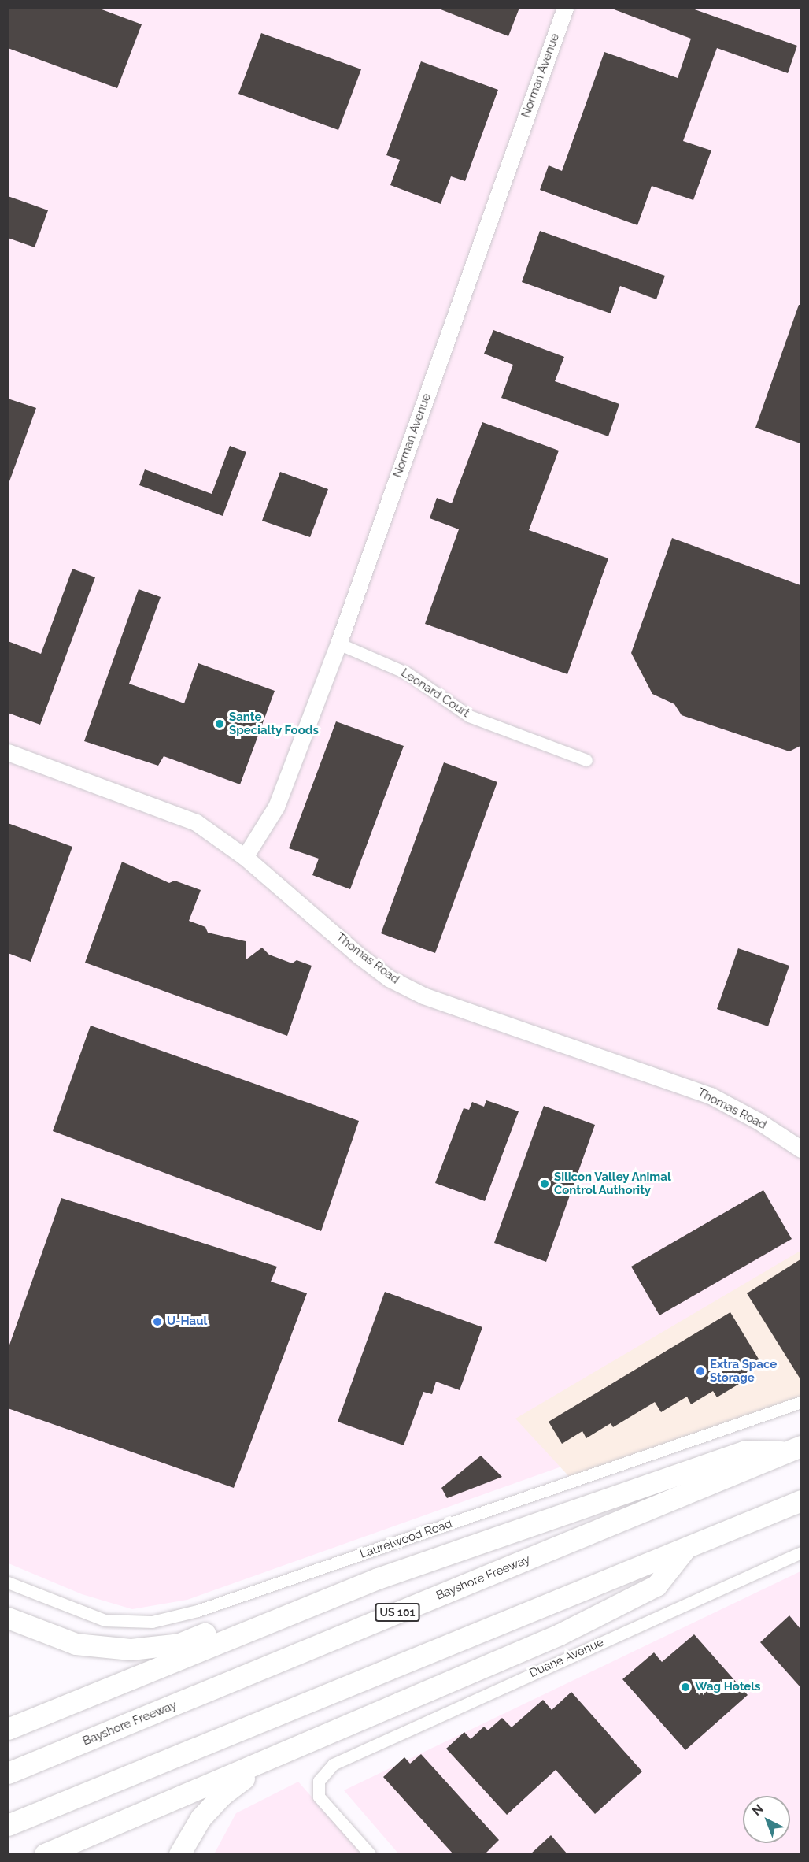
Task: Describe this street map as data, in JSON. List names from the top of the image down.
{
  "streets": {
    "highway": ["Bayshore Freeway", "US 101"],
    "street": [
      "Norman Avenue",
      "Leonard Court",
      "Thomas Road",
      "Laurelwood Road",
      "Duane Avenue"
    ]
  },
  "crossings": [
    ["Norman Avenue", "Leonard Court"],
    ["Norman Avenue", "Thomas Road"]
  ],
  "places": [
    "Sante Specialty Foods",
    "Silicon Valley Animal Control Authority",
    "U-Haul",
    "Extra Space Storage",
    "Wag Hotels"
  ],
  "north": "top left"
}
